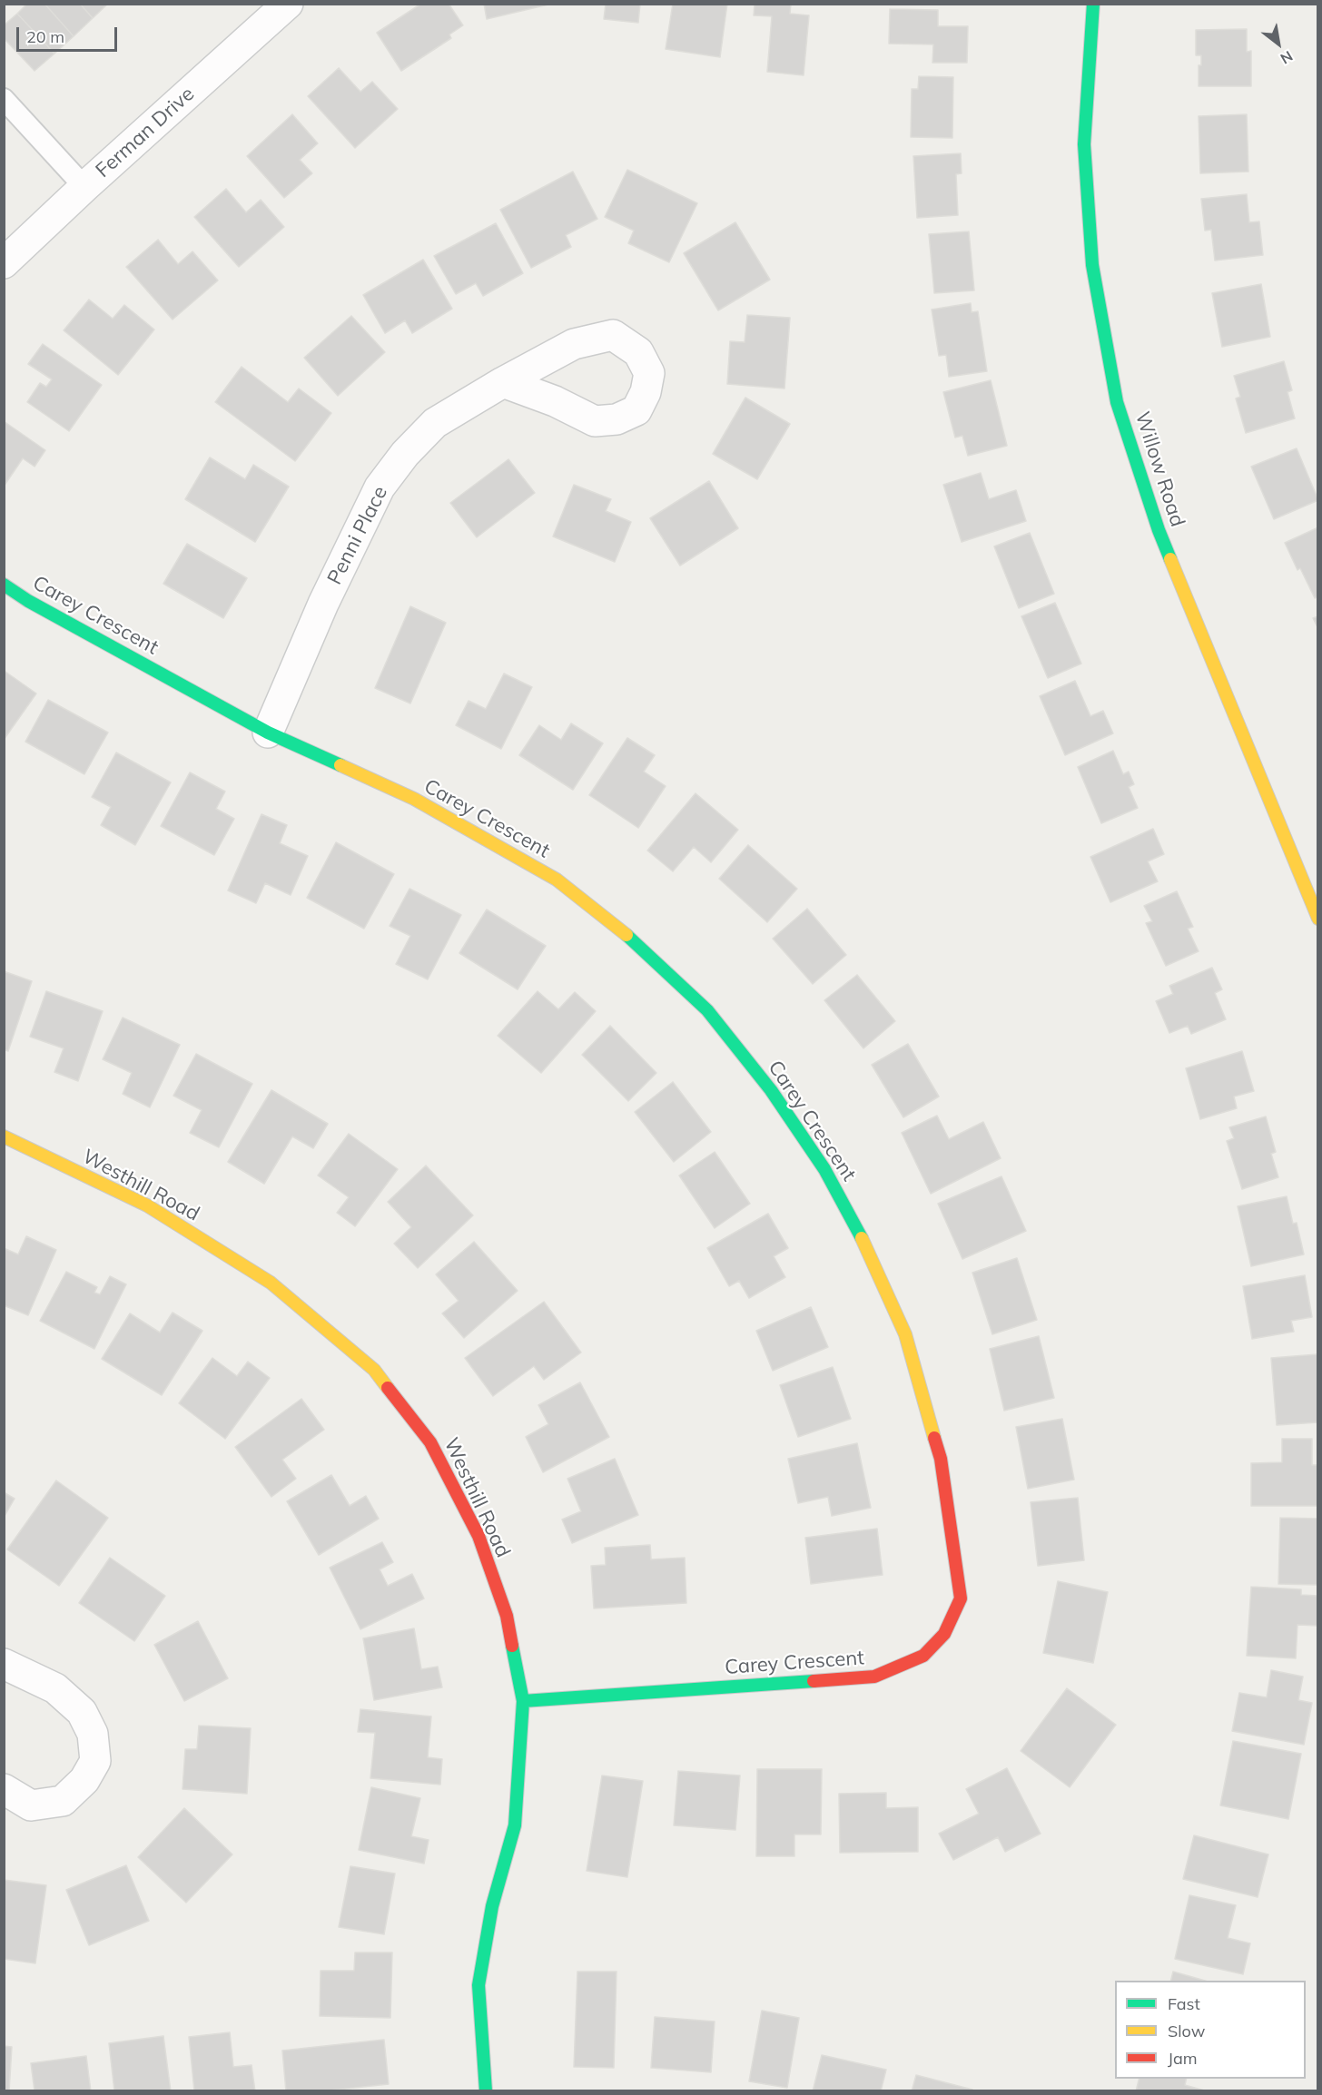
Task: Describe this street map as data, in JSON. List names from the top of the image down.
{
  "streets": {
    "street": [
      "Ferman Drive",
      "Willow Road",
      "Penni Place",
      "Carey Crescent",
      "Westhill Road"
    ]
  },
  "crossings": [
    ["Penni Place", "Carey Crescent"],
    ["Carey Crescent", "Westhill Road"]
  ],
  "legend": ["Fast", "Slow", "Jam"],
  "scale_bar": "20 m",
  "north": "bottom right"
}
